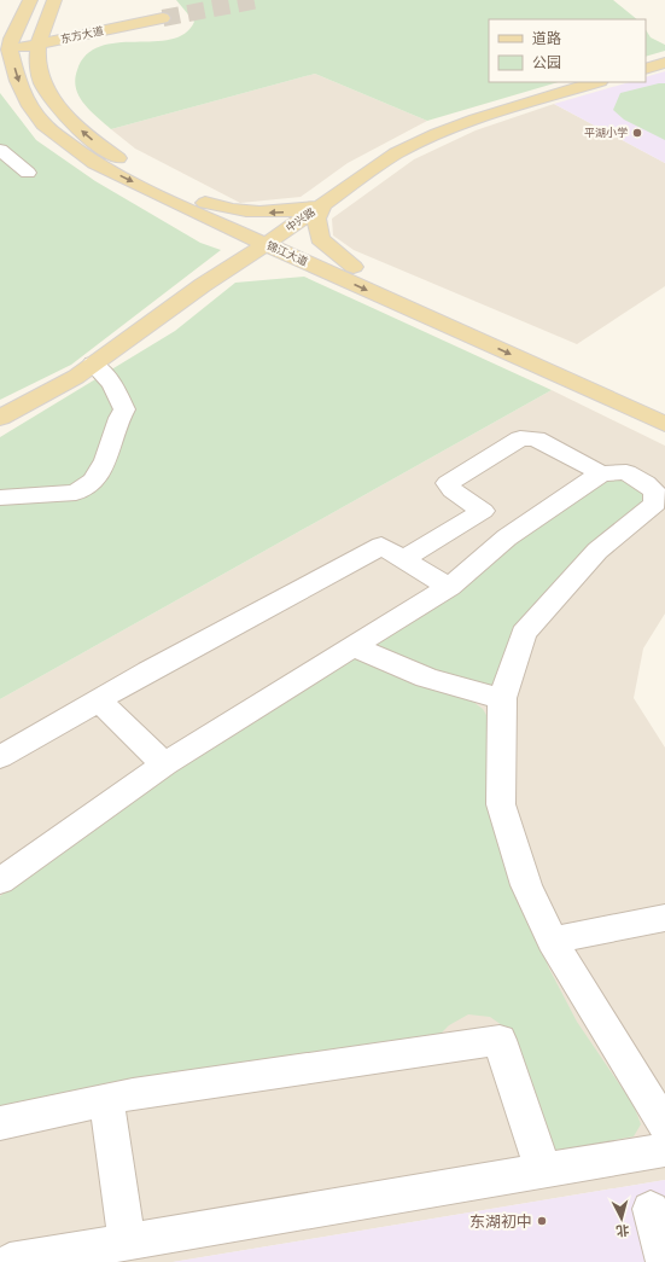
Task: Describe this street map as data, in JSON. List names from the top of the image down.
{
  "streets": {
    "main road": ["东方大道", "中兴路", "锦江大道"]
  },
  "crossings": [
    ["东方大道", "锦江大道"],
    ["中兴路", "锦江大道"]
  ],
  "places": ["平湖小学", "东湖初中"],
  "legend": ["道路", "公园"],
  "north": "bottom"
}
